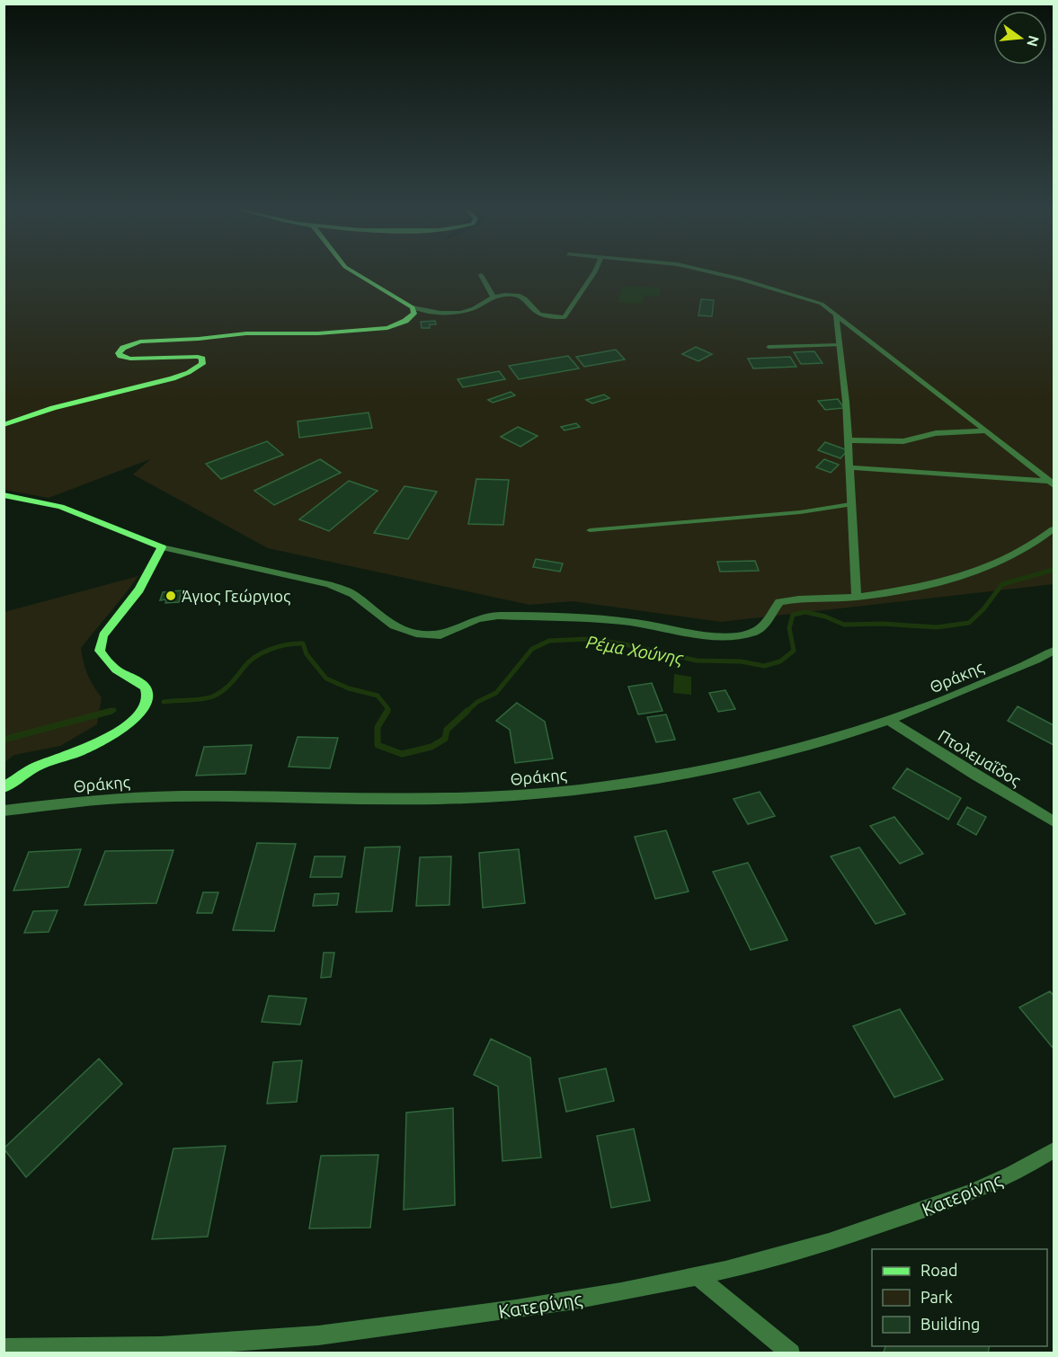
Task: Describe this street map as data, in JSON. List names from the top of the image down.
{
  "streets": {
    "street": ["Θράκης", "Πτολεμαΐδος", "Κατερίνης"]
  },
  "crossings": [
    ["Θράκης", "Πτολεμαΐδος"]
  ],
  "water": ["Ρέμα Χούνης"],
  "places": ["Άγιος Γεώργιος"],
  "legend": ["Road", "Park", "Building"],
  "north": "right"
}
